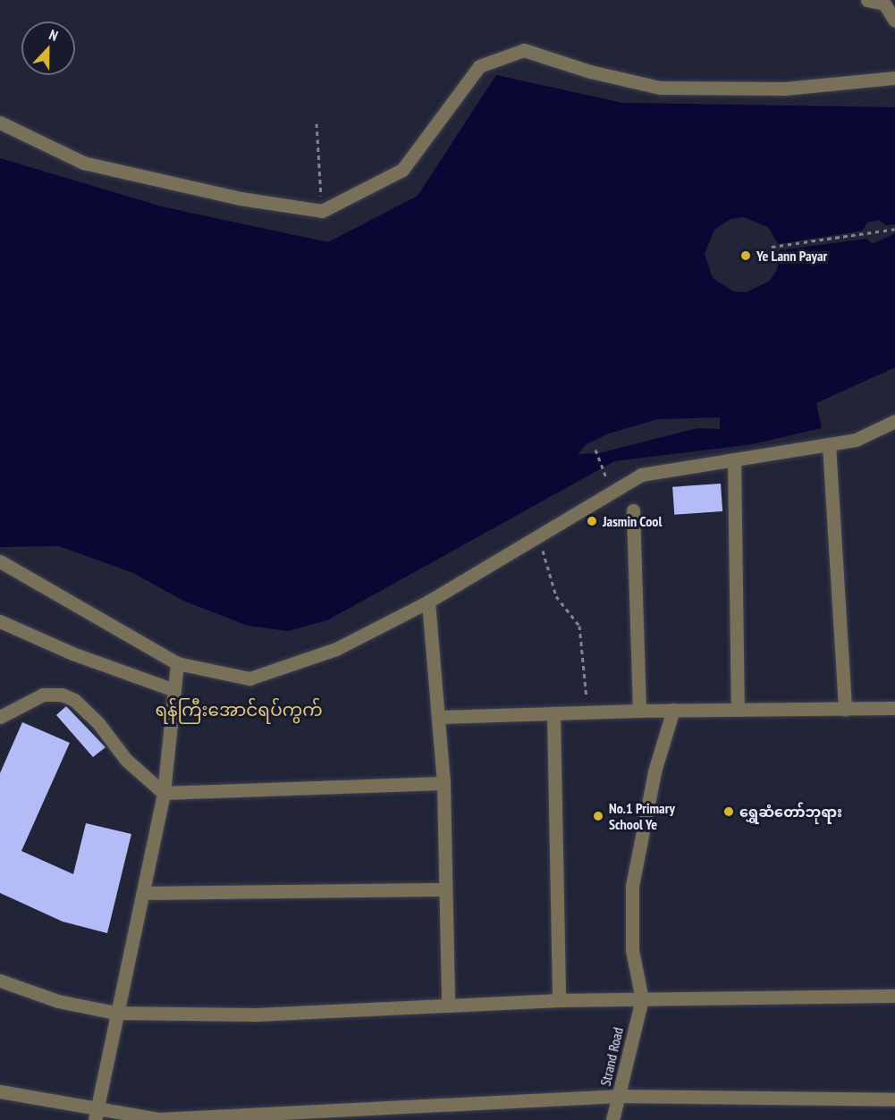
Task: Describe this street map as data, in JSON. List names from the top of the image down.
{
  "streets": {
    "street": ["Strand Road"]
  },
  "districts": ["ရန်ကြီးအောင်ရပ်ကွက်"],
  "places": [
    "Ye Lann Payar",
    "Jasmin Cool",
    "ရွှေဆံတော်ဘုရား",
    "No.1 Primary School Ye"
  ],
  "north": "top"
}
